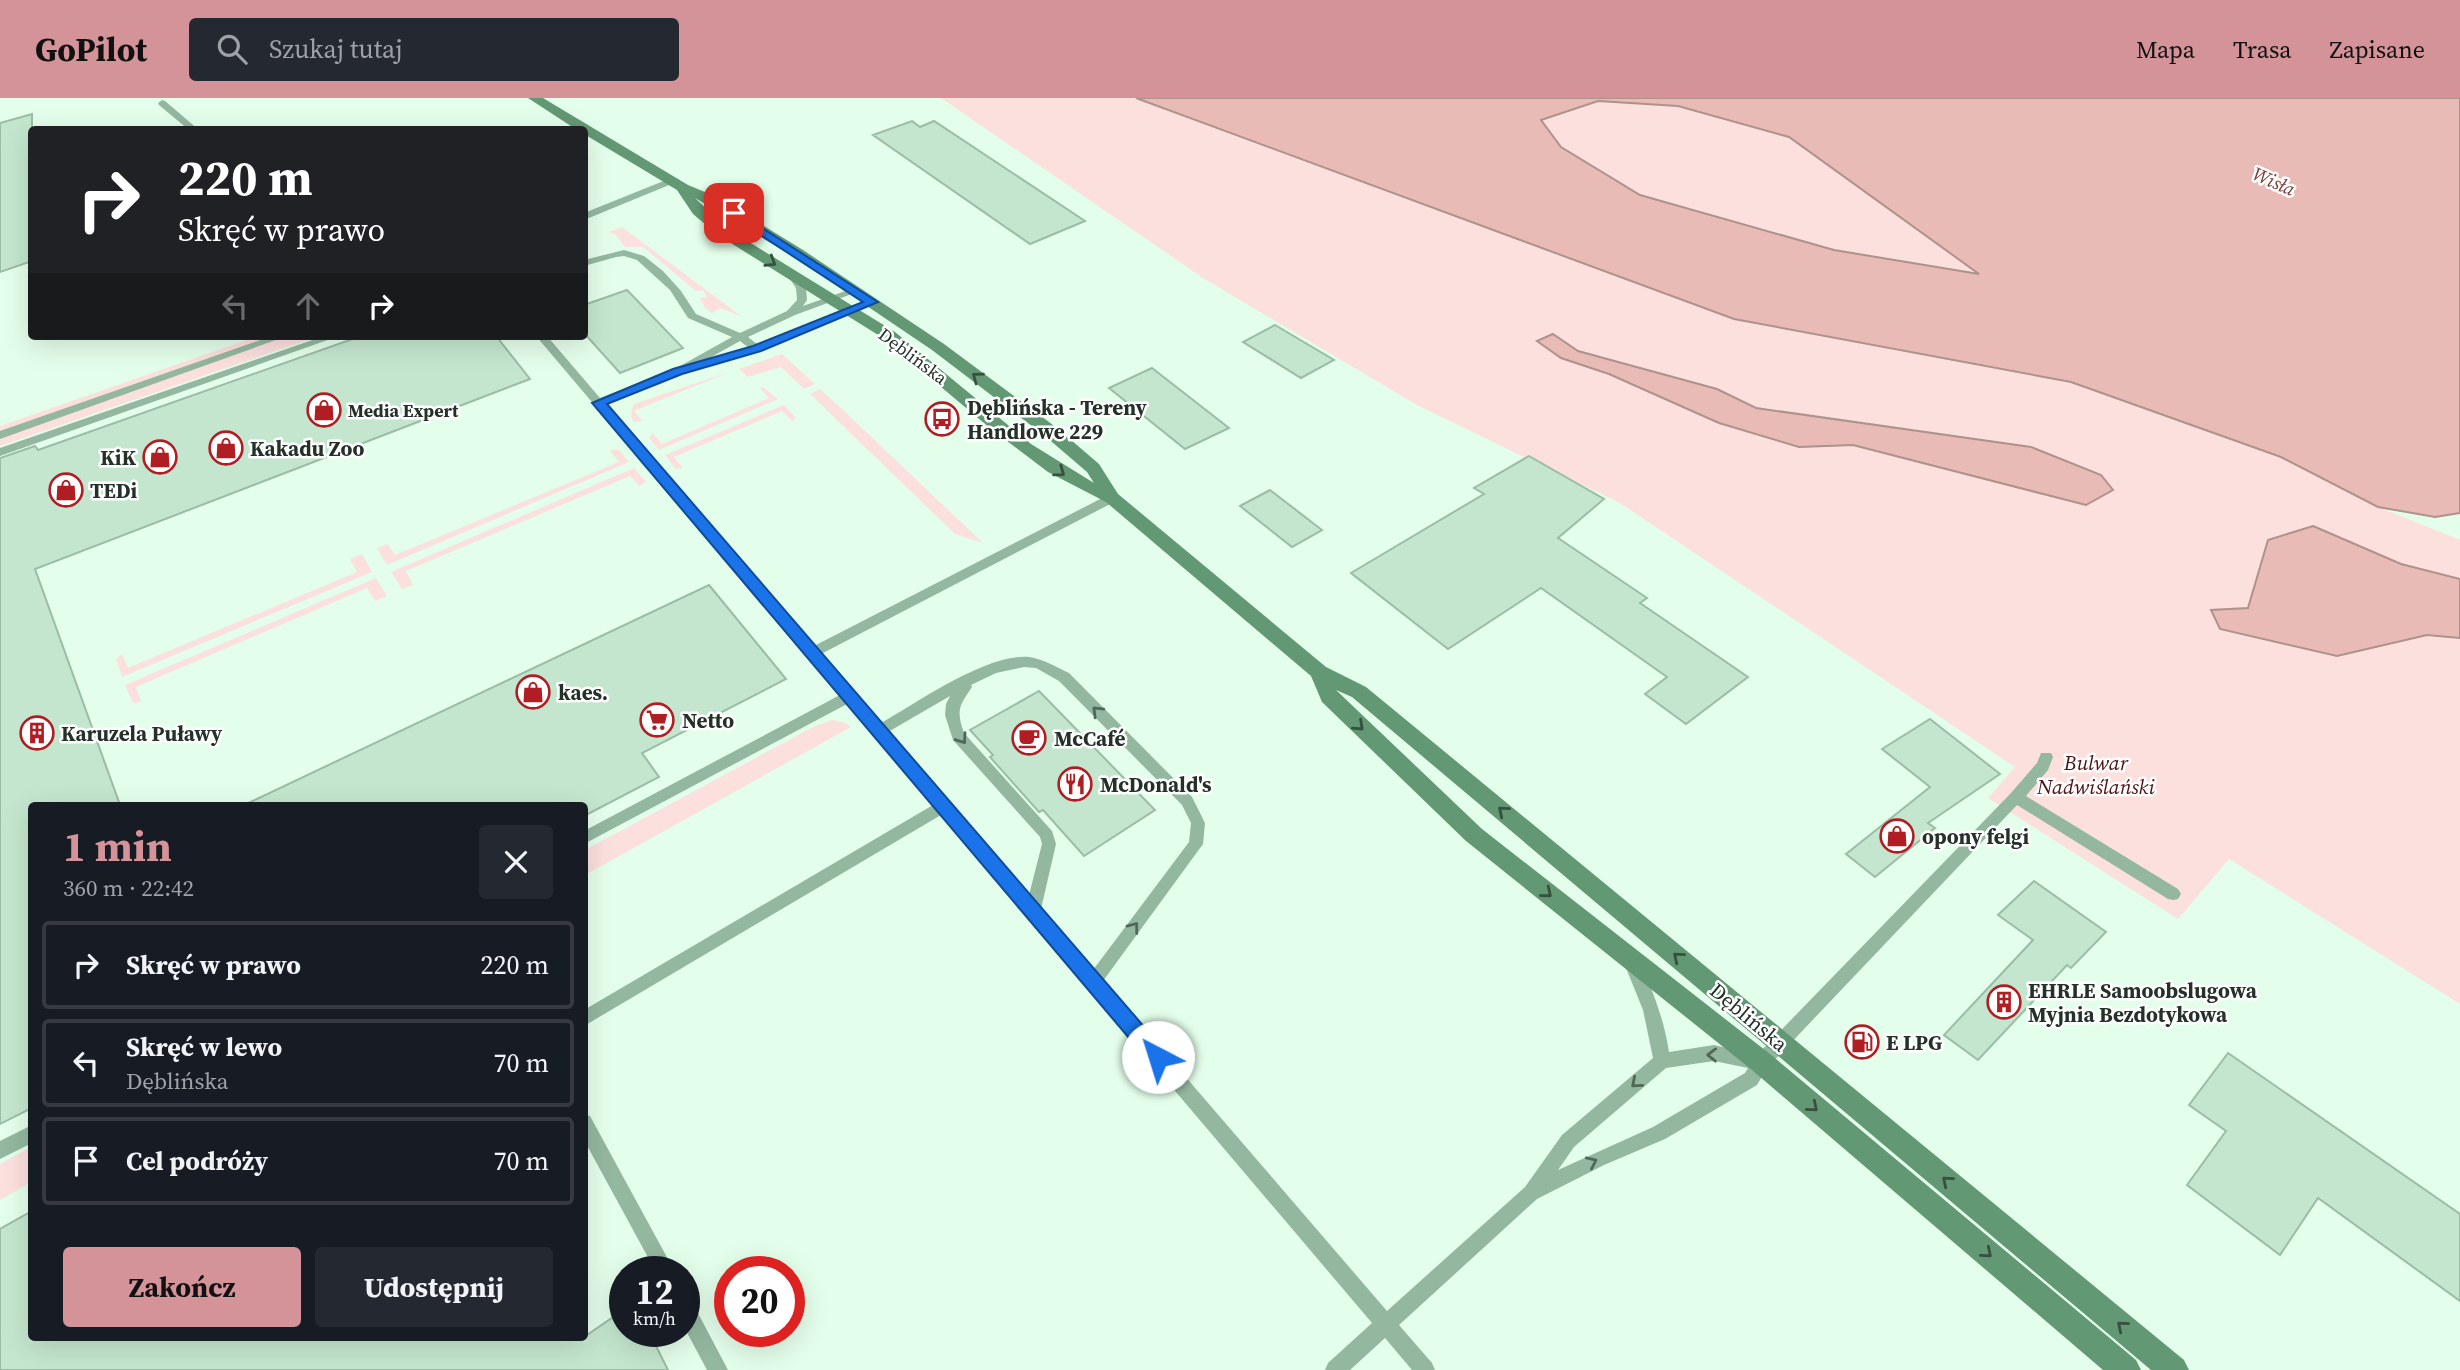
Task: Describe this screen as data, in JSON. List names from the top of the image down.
{
  "streets": {
    "main road": ["Dęblińska"]
  },
  "water": ["Wisła"],
  "parks": ["Bulwar Nadwiślański"],
  "places": {
    "shop": [
      "Media Expert",
      "Kakadu Zoo",
      "KiK",
      "TEDi",
      "kaes.",
      "opony felgi"
    ],
    "bus stop": ["Dęblińska - Tereny Handlowe 229"],
    "supermarket": ["Netto"],
    "building": ["Karuzela Puławy", "EHRLE Samoobslugowa Myjnia Bezdotykowa"],
    "cafe": ["McCafé"],
    "restaurant": ["McDonald's"],
    "fuel station": ["E LPG"]
  },
  "page": {
    "header": "GoPilot",
    "search": "Szukaj tutaj",
    "nav": ["Mapa", "Trasa", "Zapisane"],
    "turn": ["220 m", "Skręć w prawo"],
    "heading": ["1 min", "360 m · 22:42"],
    "list": [
      {
        "name": "Skręć w prawo",
        "value": "220 m"
      },
      {
        "name": "Skręć w lewo",
        "note": "Dęblińska",
        "value": "70 m"
      },
      {
        "name": "Cel podróży",
        "value": "70 m"
      }
    ],
    "buttons": ["Zakończ", "Udostępnij"],
    "speed": "12 km/h",
    "limit": "20"
  }
}
